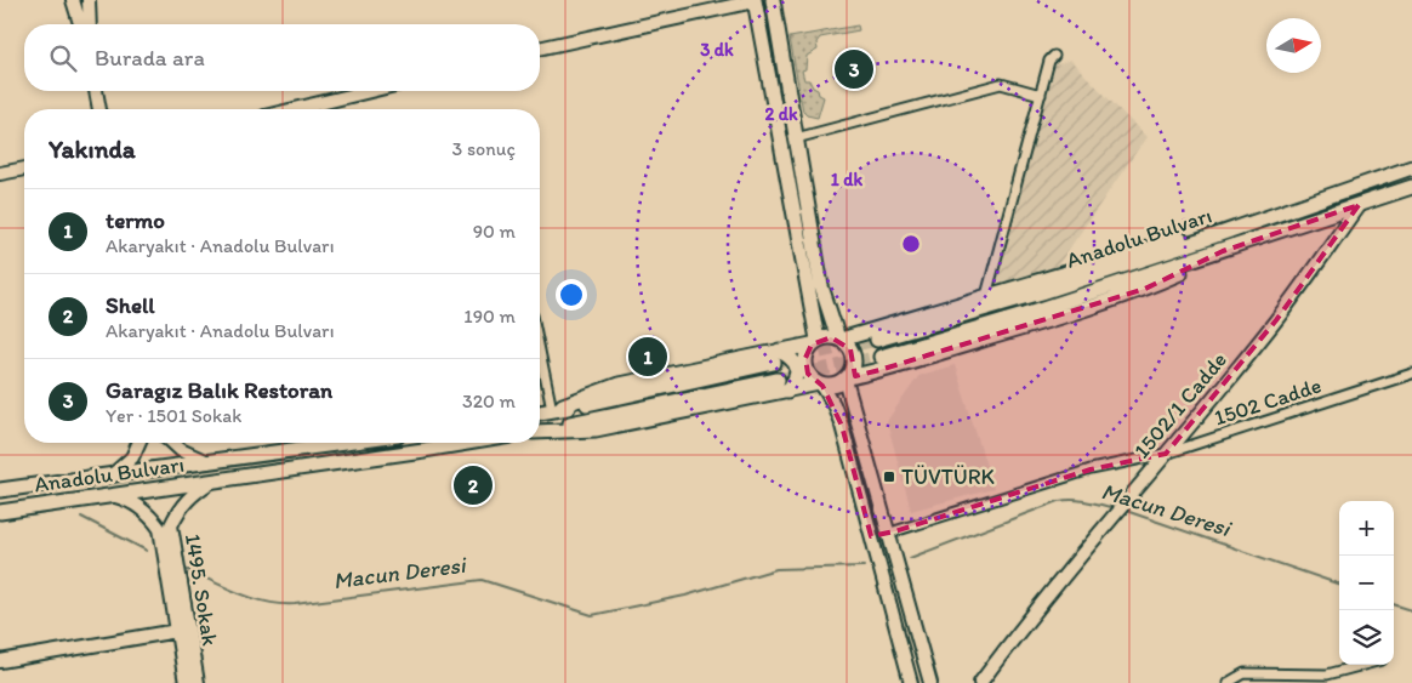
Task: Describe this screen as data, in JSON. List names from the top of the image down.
{
  "streets": {
    "main road": ["Anadolu Bulvarı"],
    "street": ["1502 Cadde", "1502/1 Cadde", "1495. Sokak"]
  },
  "crossings": [
    ["Anadolu Bulvarı", "1502/1 Cadde"],
    ["Anadolu Bulvarı", "1495. Sokak"],
    ["1502 Cadde", "1502/1 Cadde"]
  ],
  "water": ["Macun Deresi"],
  "places": {
    "transit": ["TÜVTÜRK"]
  },
  "north": "right",
  "page": {
    "search": "Burada ara",
    "pins": ["3", "1", "2"],
    "heading": ["Yakında", "3 sonuç"],
    "list": [
      {
        "mark": "1",
        "name": "termo",
        "note": "Akaryakıt · Anadolu Bulvarı",
        "value": "90 m"
      },
      {
        "mark": "2",
        "name": "Shell",
        "note": "Akaryakıt · Anadolu Bulvarı",
        "value": "190 m"
      },
      {
        "mark": "3",
        "name": "Garagız Balık Restoran",
        "note": "Yer · 1501 Sokak",
        "value": "320 m"
      }
    ],
    "map_buttons": ["+", "−"]
  },
  "rings": ["3 dk", "2 dk", "1 dk"]
}
